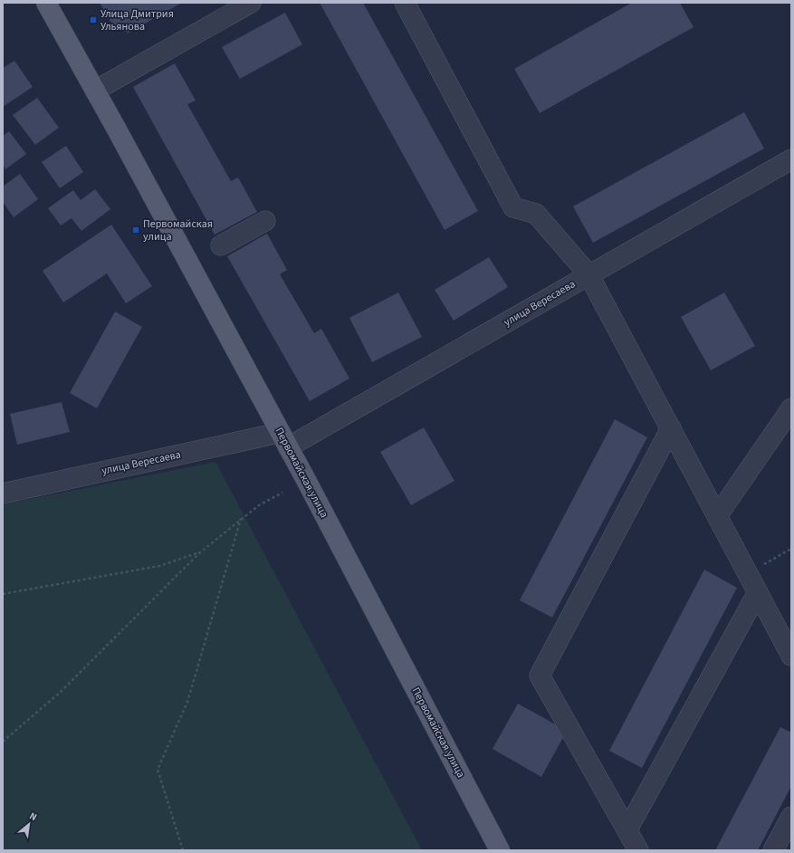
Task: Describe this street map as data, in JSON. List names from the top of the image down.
{
  "streets": {
    "main road": ["Первомайская улица"],
    "street": ["улица Вересаева"]
  },
  "crossings": [
    ["улица Вересаева", "Первомайская улица"]
  ],
  "places": {
    "transit": ["Улица Дмитрия Ульянова", "Первомайская улица"]
  },
  "north": "top right"
}
